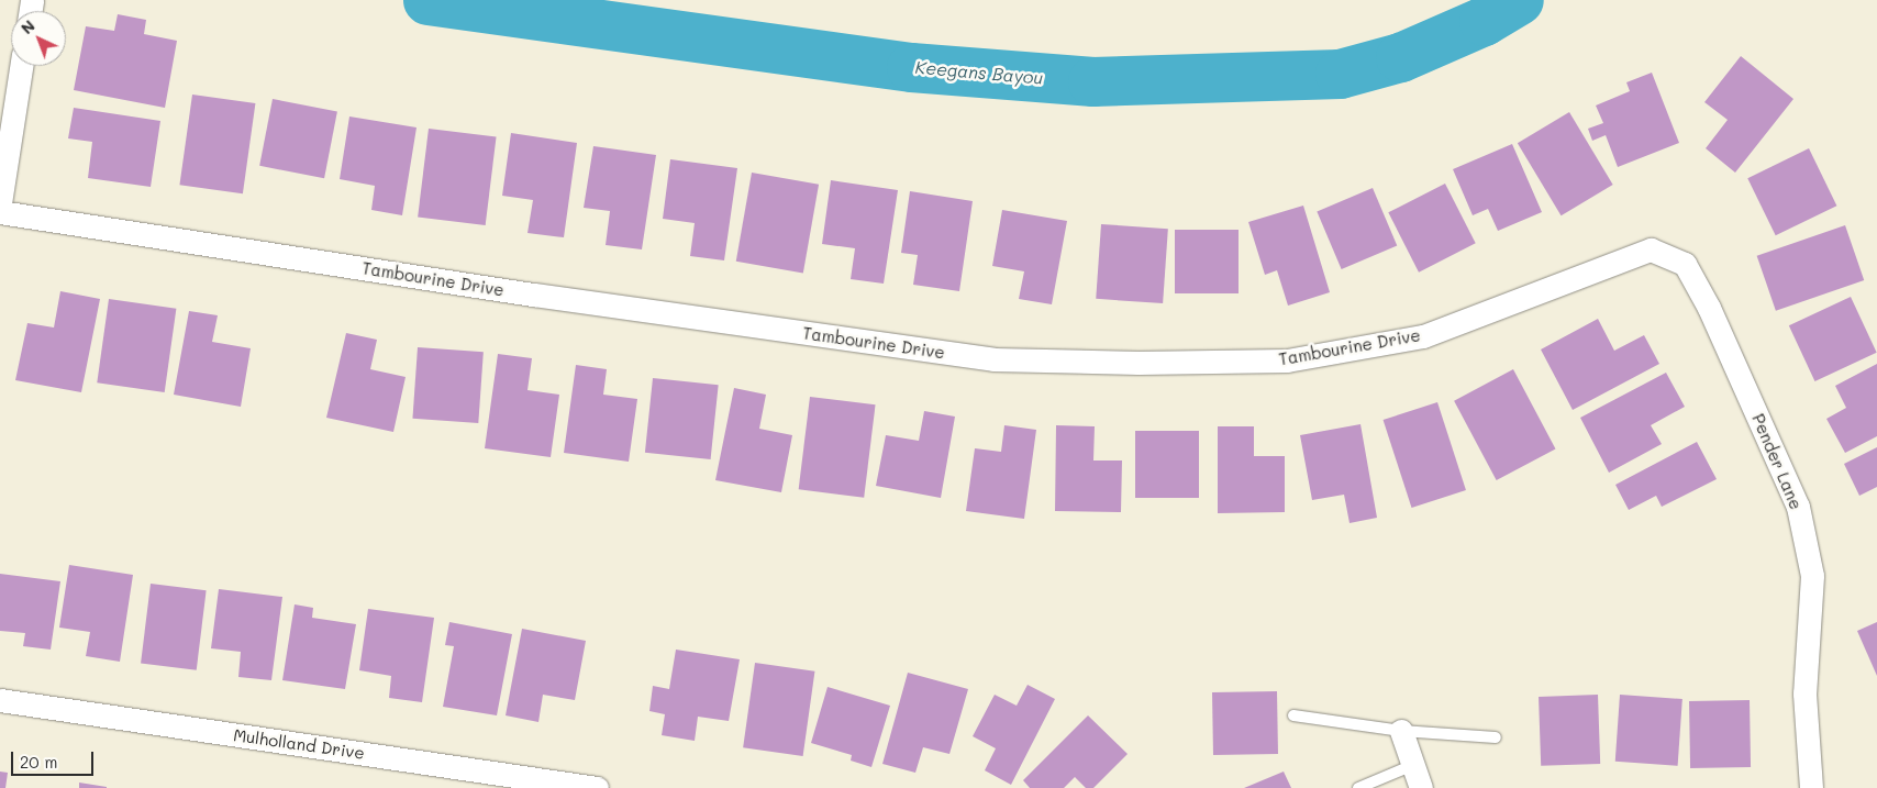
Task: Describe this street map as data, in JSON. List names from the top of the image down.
{
  "streets": {
    "street": ["Tambourine Drive", "Pender Lane", "Mulholland Drive"]
  },
  "crossings": [
    ["Tambourine Drive", "Pender Lane"]
  ],
  "water": ["Keegans Bayou"],
  "scale_bar": "20 m",
  "north": "top left"
}
